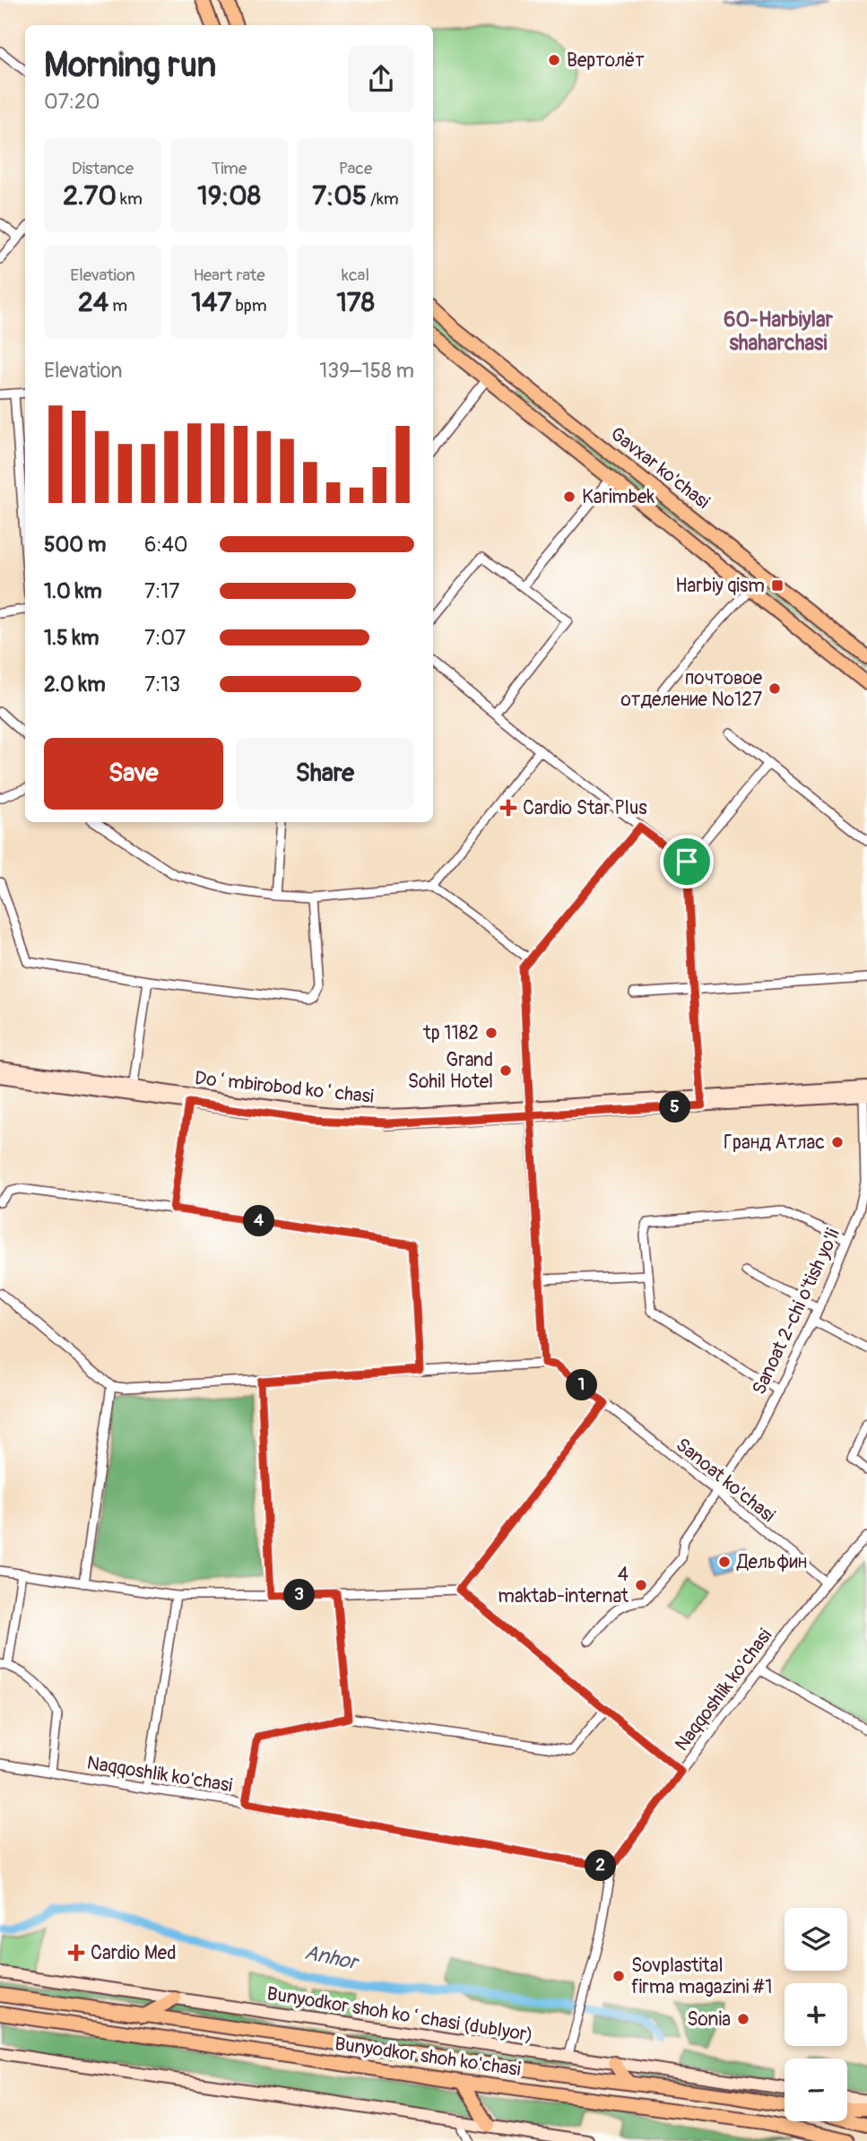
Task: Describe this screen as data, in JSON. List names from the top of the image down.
{
  "streets": {
    "main road": ["Gavxar ko'chasi", "Bunyodkor shoh ko'chasi"],
    "street": [
      "Doʻmbirobod koʻchasi",
      "Sanoat 2-chi o'tish yo'li",
      "Sanoat ko'chasi",
      "Naqqoshlik ko'chasi",
      "Bunyodkor shoh koʻchasi (dublyor)"
    ]
  },
  "crossings": [
    ["Doʻmbirobod koʻchasi", "Sanoat 2-chi o'tish yo'li"],
    ["Sanoat 2-chi o'tish yo'li", "Sanoat ko'chasi"],
    ["Sanoat ko'chasi", "Naqqoshlik ko'chasi"],
    ["Naqqoshlik ko'chasi", "Bunyodkor shoh koʻchasi (dublyor)"]
  ],
  "districts": ["60-Harbiylar shaharchasi"],
  "water": ["Anhor"],
  "places": {
    "other": [
      "Вертолёт",
      "Karimbek",
      "почтовое отделение №127",
      "tp 1182",
      "Grand Sohil Hotel",
      "Гранд Атлас",
      "Дельфин",
      "4 maktab-internat",
      "Sovplastital firma magazini #1",
      "Sonia"
    ],
    "transit": ["Harbiy qism"],
    "health": ["Cardio Star Plus", "Cardio Med"]
  },
  "page": {
    "heading": ["Morning run", "07:20"],
    "stats": [
      ["Distance", "2.70 km"],
      ["Time", "19:08"],
      ["Pace", "7:05 /km"],
      ["Elevation", "24 m"],
      ["Heart rate", "147 bpm"],
      ["kcal", "178"]
    ],
    "chart": ["Elevation", "139–158 m"],
    "list": [
      {
        "name": "500 m",
        "note": "6:40"
      },
      {
        "name": "1.0 km",
        "note": "7:17"
      },
      {
        "name": "1.5 km",
        "note": "7:07"
      },
      {
        "name": "2.0 km",
        "note": "7:13"
      }
    ],
    "buttons": ["Save", "Share"],
    "pins": [
      "5",
      "4",
      "1",
      "3",
      "2"
    ],
    "map_buttons": ["+", "−"]
  }
}
